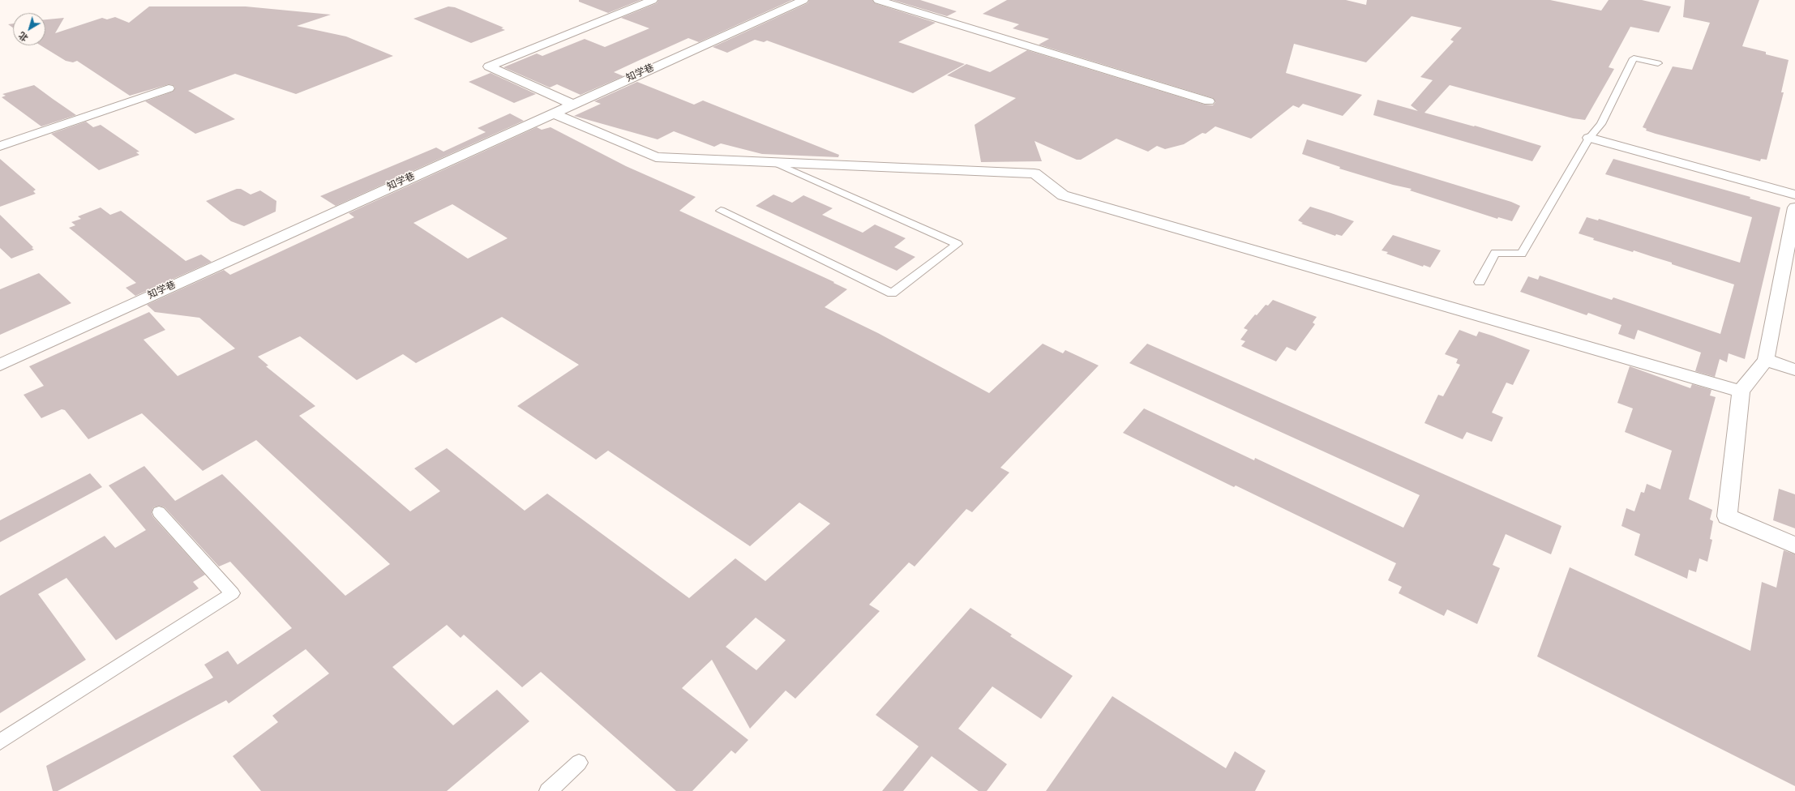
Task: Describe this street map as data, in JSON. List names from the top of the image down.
{
  "streets": {
    "street": ["知学巷"]
  },
  "north": "bottom left"
}
